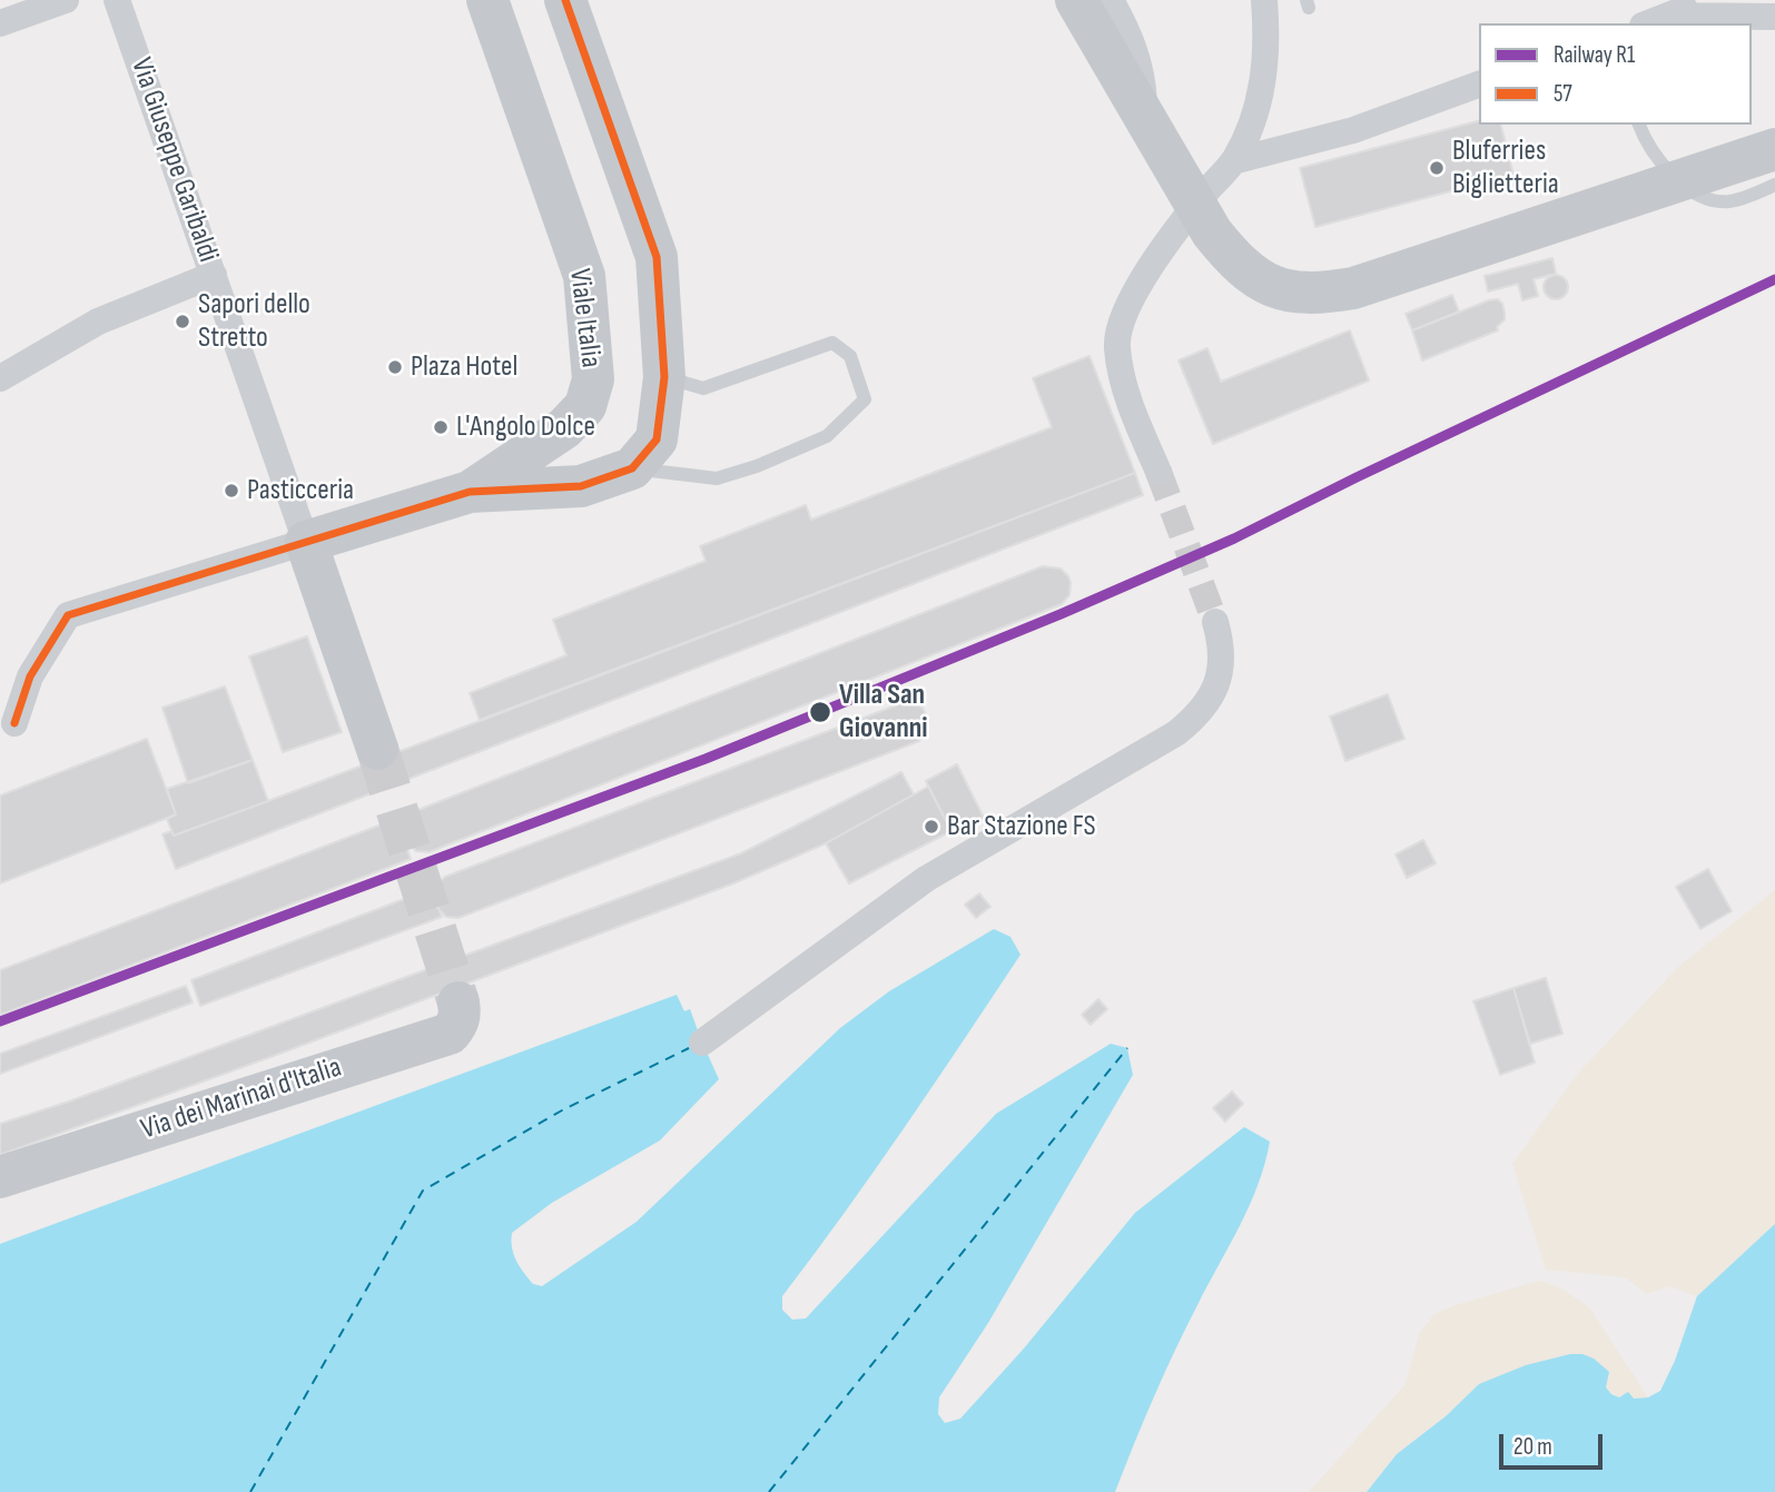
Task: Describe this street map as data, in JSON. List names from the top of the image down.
{
  "streets": {
    "main road": ["Viale Italia", "Via dei Marinai d'Italia"],
    "street": ["Via Giuseppe Garibaldi"]
  },
  "places": [
    "Bluferries Biglietteria",
    "Sapori dello Stretto",
    "Plaza Hotel",
    "L'Angolo Dolce",
    "Pasticceria",
    "Villa San Giovanni",
    "Bar Stazione FS"
  ],
  "lines": ["transit line 57", "rail line R1"],
  "legend": ["Railway R1", "57"],
  "scale_bar": "20 m"
}
